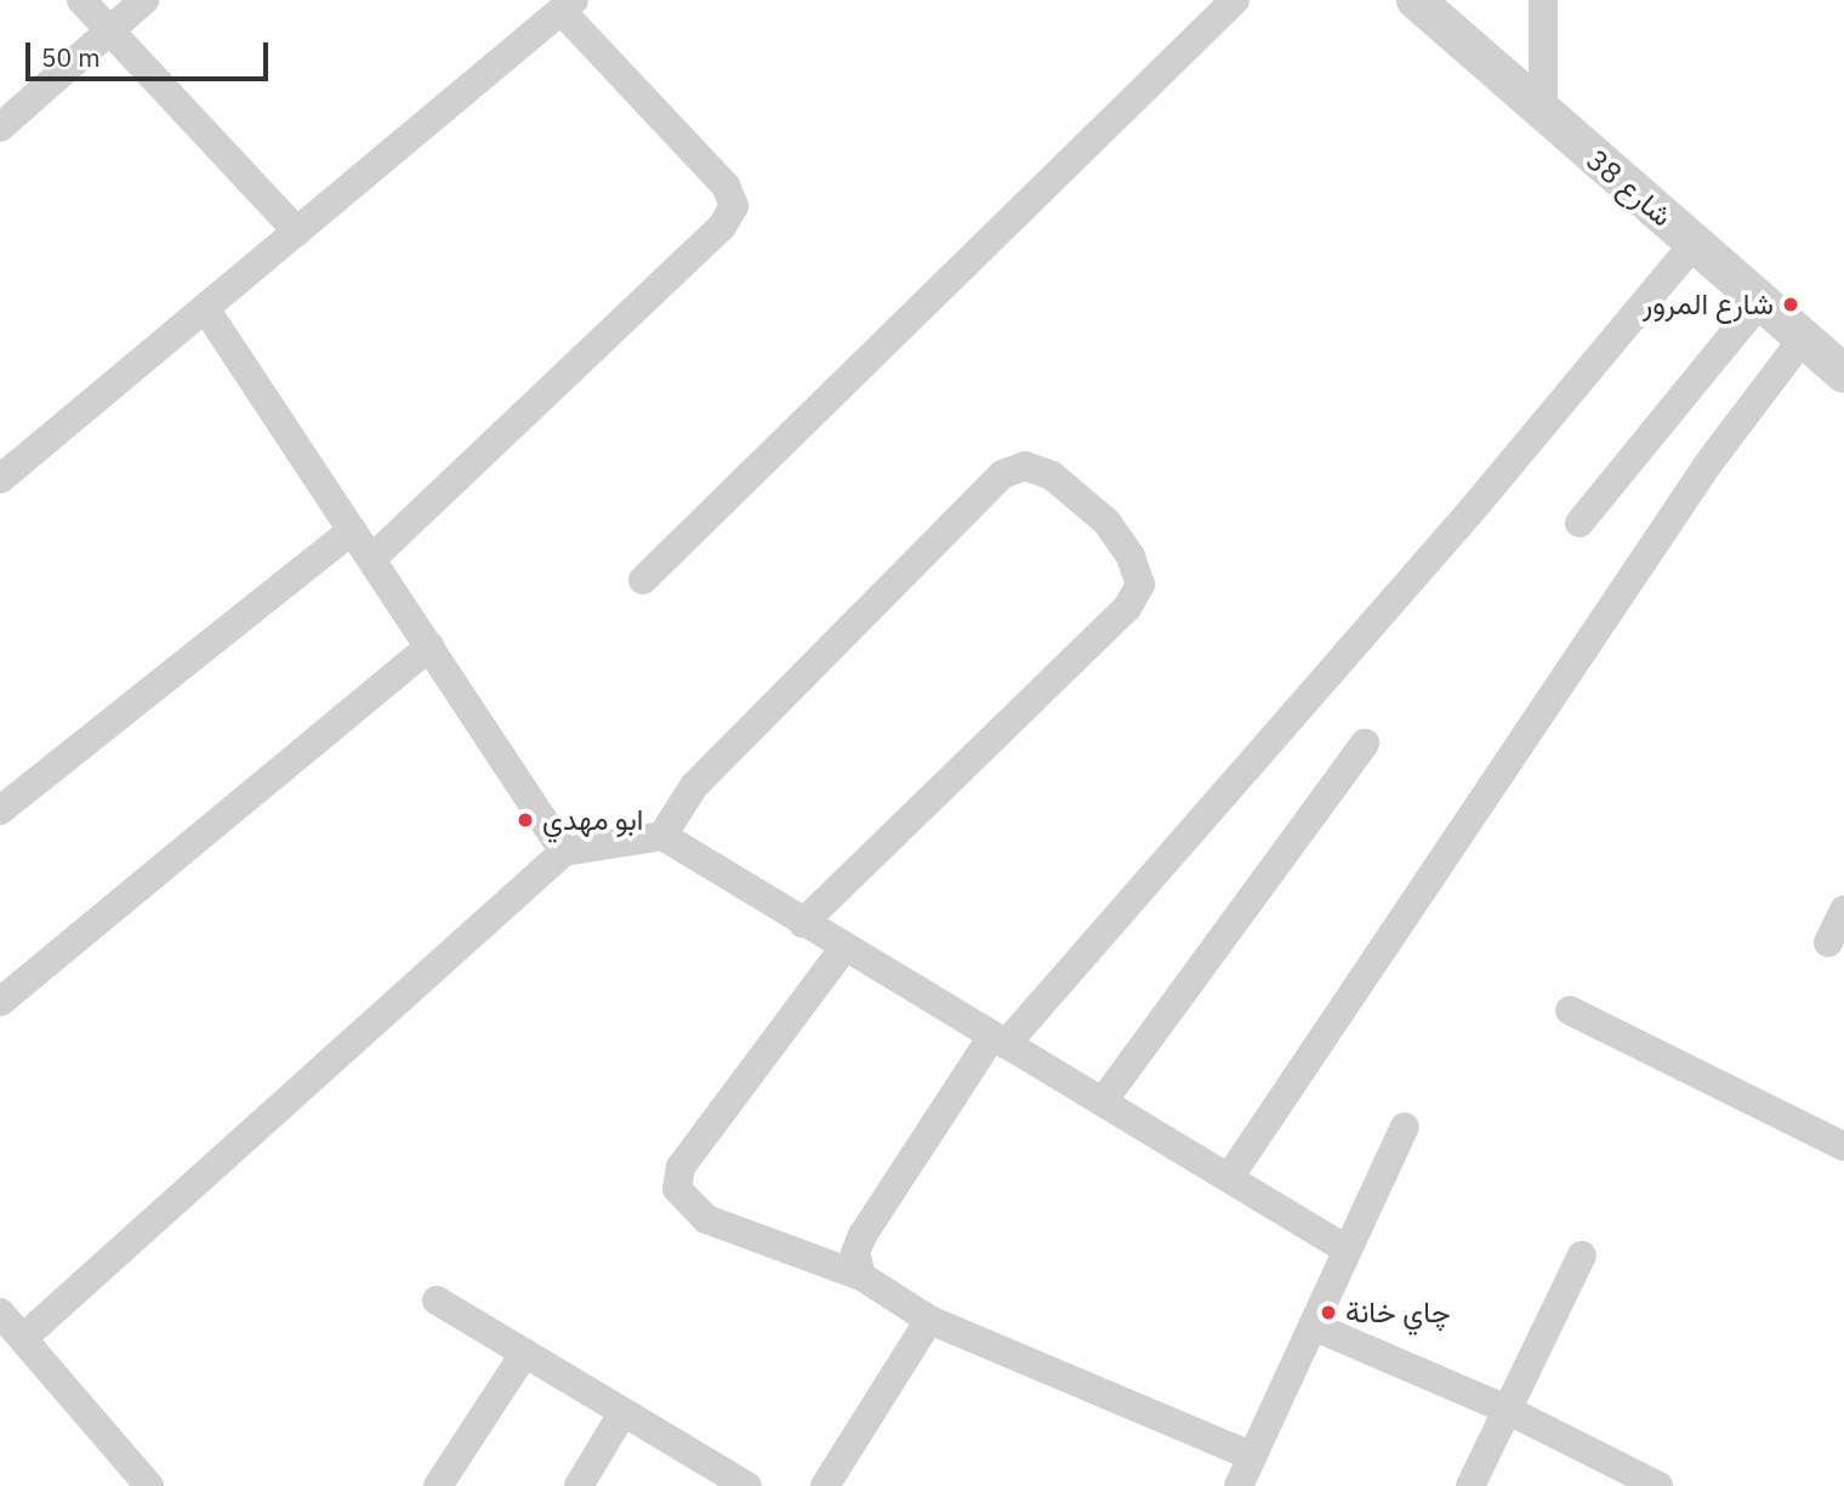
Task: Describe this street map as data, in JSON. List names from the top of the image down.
{
  "streets": {
    "street": ["شارع 38"]
  },
  "places": ["شارع المرور", "ابو مهدي", "چاي خانة"],
  "scale_bar": "50 m"
}
